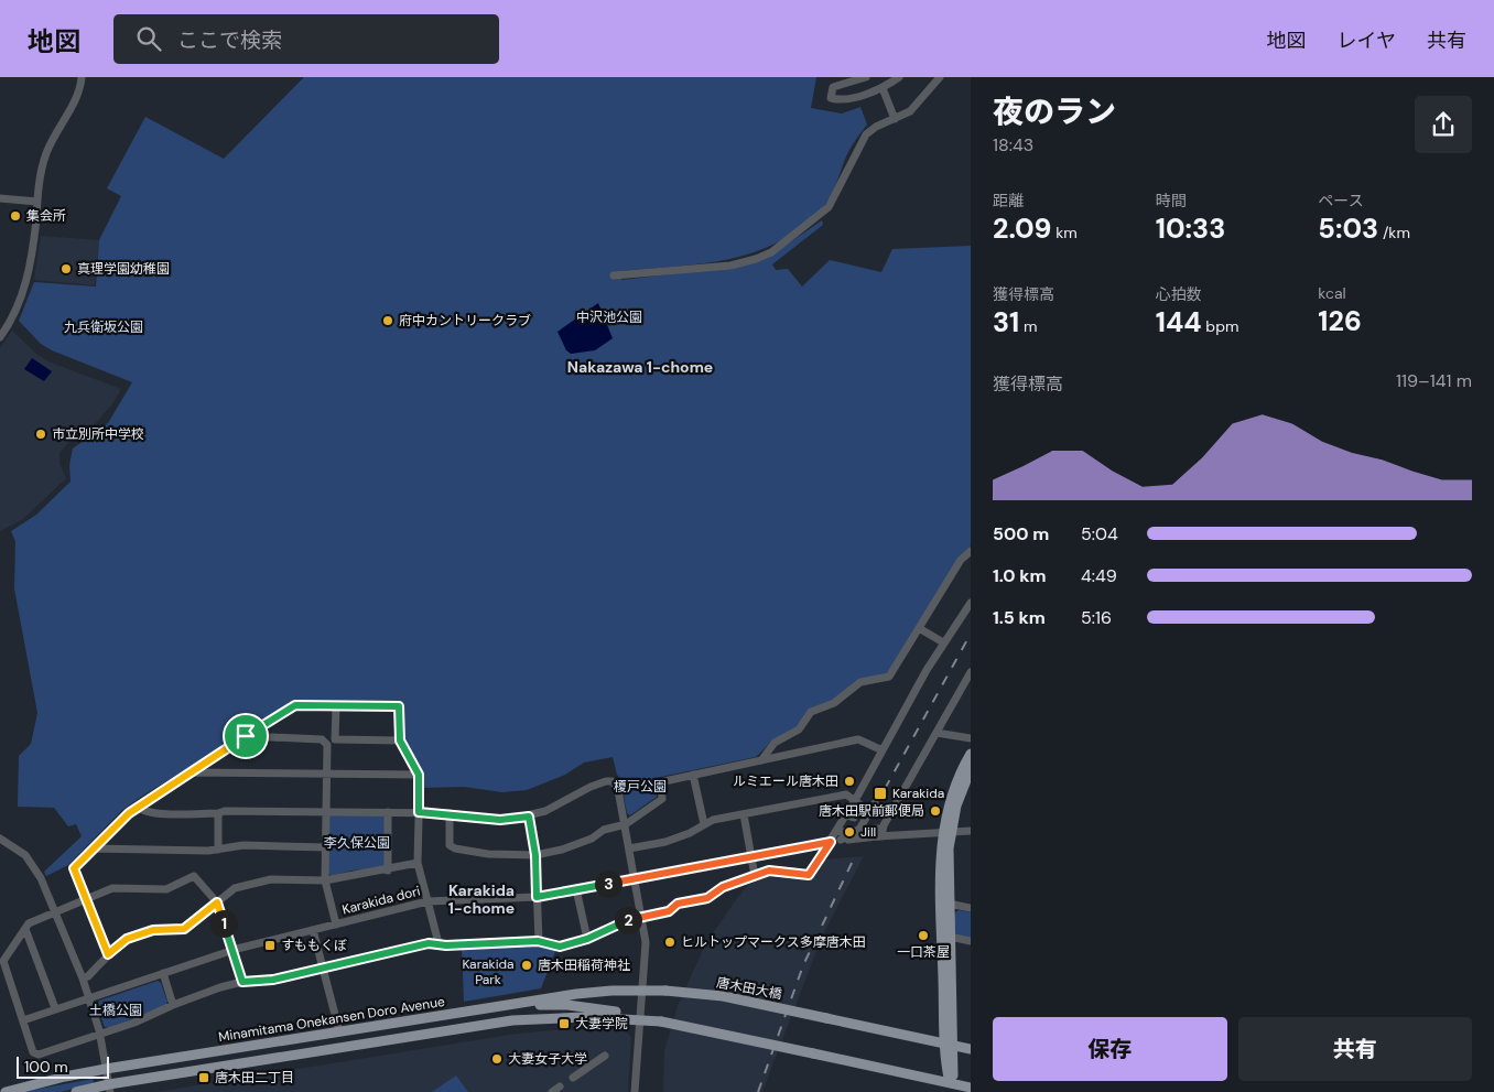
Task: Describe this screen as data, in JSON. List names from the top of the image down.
{
  "streets": {
    "main road": ["唐木田大橋", "Minamitama Onekansen Doro Avenue"],
    "street": ["Karakida dori"]
  },
  "crossings": [
    ["唐木田大橋", "Minamitama Onekansen Doro Avenue"]
  ],
  "districts": ["Nakazawa 1-chome", "Karakida 1-chome"],
  "parks": [
    "中沢池公園",
    "九兵衛坂公園",
    "榎戸公園",
    "李久保公園",
    "Karakida Park",
    "土橋公園"
  ],
  "places": {
    "other": [
      "集会所",
      "真理学園幼稚園",
      "府中カントリークラブ",
      "市立別所中学校",
      "ルミエール唐木田",
      "唐木田駅前郵便局",
      "Jill",
      "一口茶屋",
      "ヒルトップマークス多摩唐木田",
      "唐木田稲荷神社",
      "大妻女子大学"
    ],
    "transit": [
      "Karakida",
      "すももくぼ",
      "大妻学院",
      "唐木田二丁目"
    ]
  },
  "scale_bar": "100 m",
  "page": {
    "header": "地図",
    "search": "ここで検索",
    "nav": ["地図", "レイヤ", "共有"],
    "heading": ["夜のラン", "18:43"],
    "stats": [
      ["距離", "2.09 km"],
      ["時間", "10:33"],
      ["ペース", "5:03 /km"],
      ["獲得標高", "31 m"],
      ["心拍数", "144 bpm"],
      ["kcal", "126"]
    ],
    "chart": ["獲得標高", "119–141 m"],
    "list": [
      {
        "name": "500 m",
        "note": "5:04"
      },
      {
        "name": "1.0 km",
        "note": "4:49"
      },
      {
        "name": "1.5 km",
        "note": "5:16"
      }
    ],
    "pins": ["3", "2", "1"],
    "buttons": ["保存", "共有"],
    "scale": "100 m"
  }
}
